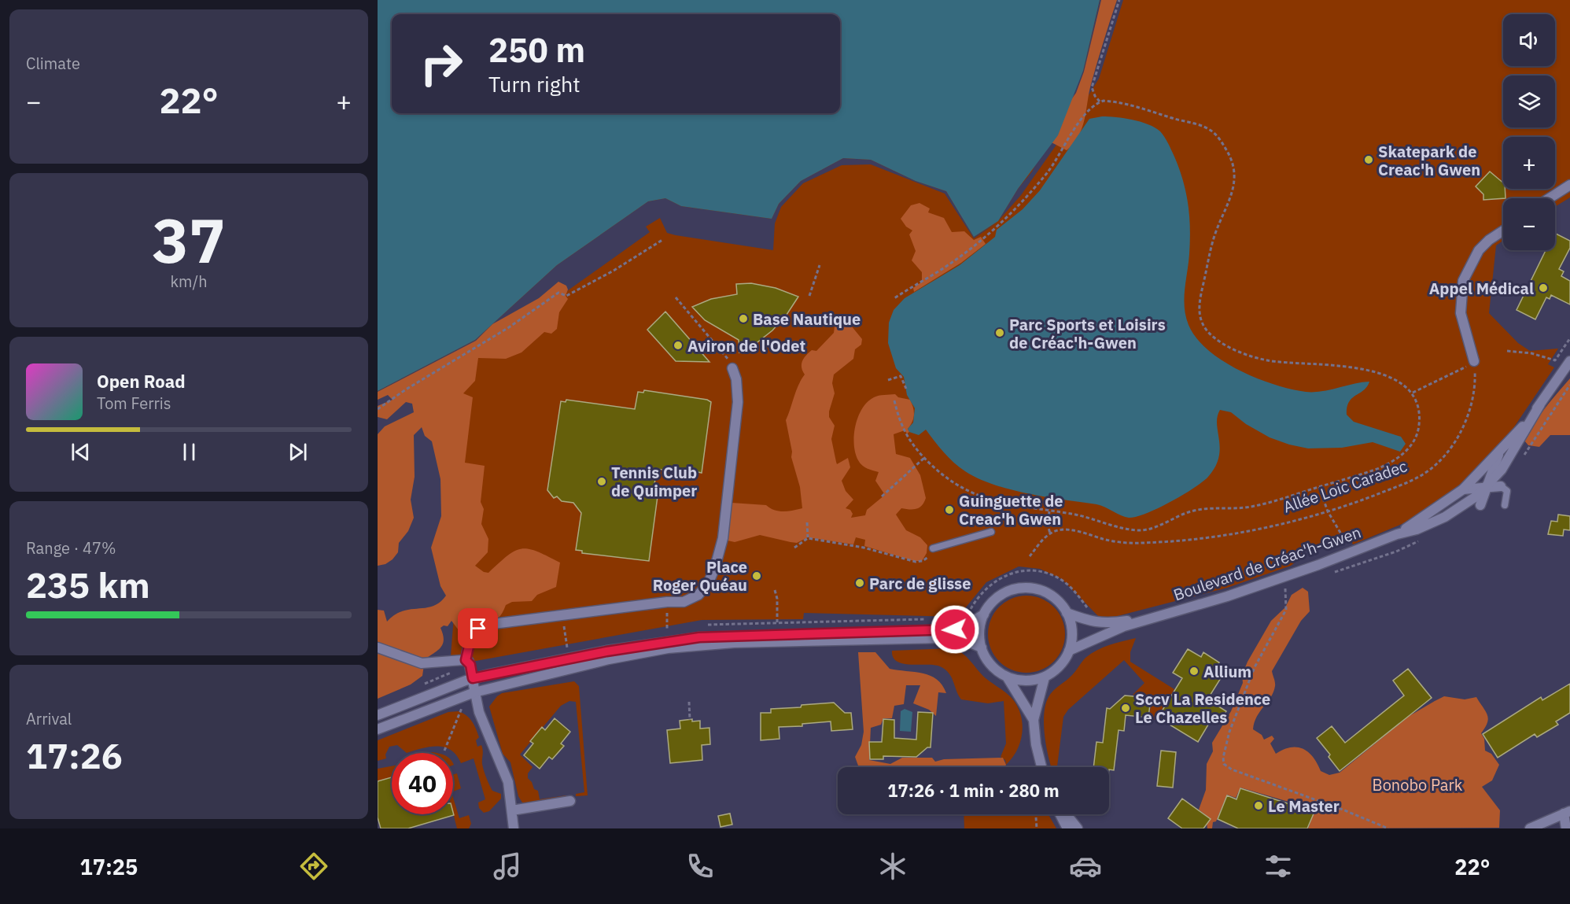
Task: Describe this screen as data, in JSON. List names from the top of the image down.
{
  "streets": {
    "street": ["Boulevard de Créac'h-Gwen"],
    "path": ["Allée Loic Caradec"]
  },
  "parks": ["Bonobo Park"],
  "places": [
    "Skatepark de Creac'h Gwen",
    "Appel Médical",
    "Base Nautique",
    "Parc Sports et Loisirs de Créac'h-Gwen",
    "Aviron de l'Odet",
    "Tennis Club de Quimper",
    "Guinguette de Creac'h Gwen",
    "Place Roger Quéau",
    "Parc de glisse",
    "Allium",
    "Sccv La Residence Le Chazelles",
    "Le Master"
  ],
  "page": {
    "tile": [
      "Climate",
      ["37", "km/h"],
      ["Range · 47%", "235 km"],
      ["Arrival", "17:26"]
    ],
    "map_buttons": ["+", "−"],
    "turn": ["250 m", "Turn right"],
    "heat": ["−", "22°", "+"],
    "song": ["Open Road", "Tom Ferris"],
    "limit": "40",
    "trip": "17:26 · 1 min · 280 m",
    "tabs": ["17:25", "22°"]
  }
}
